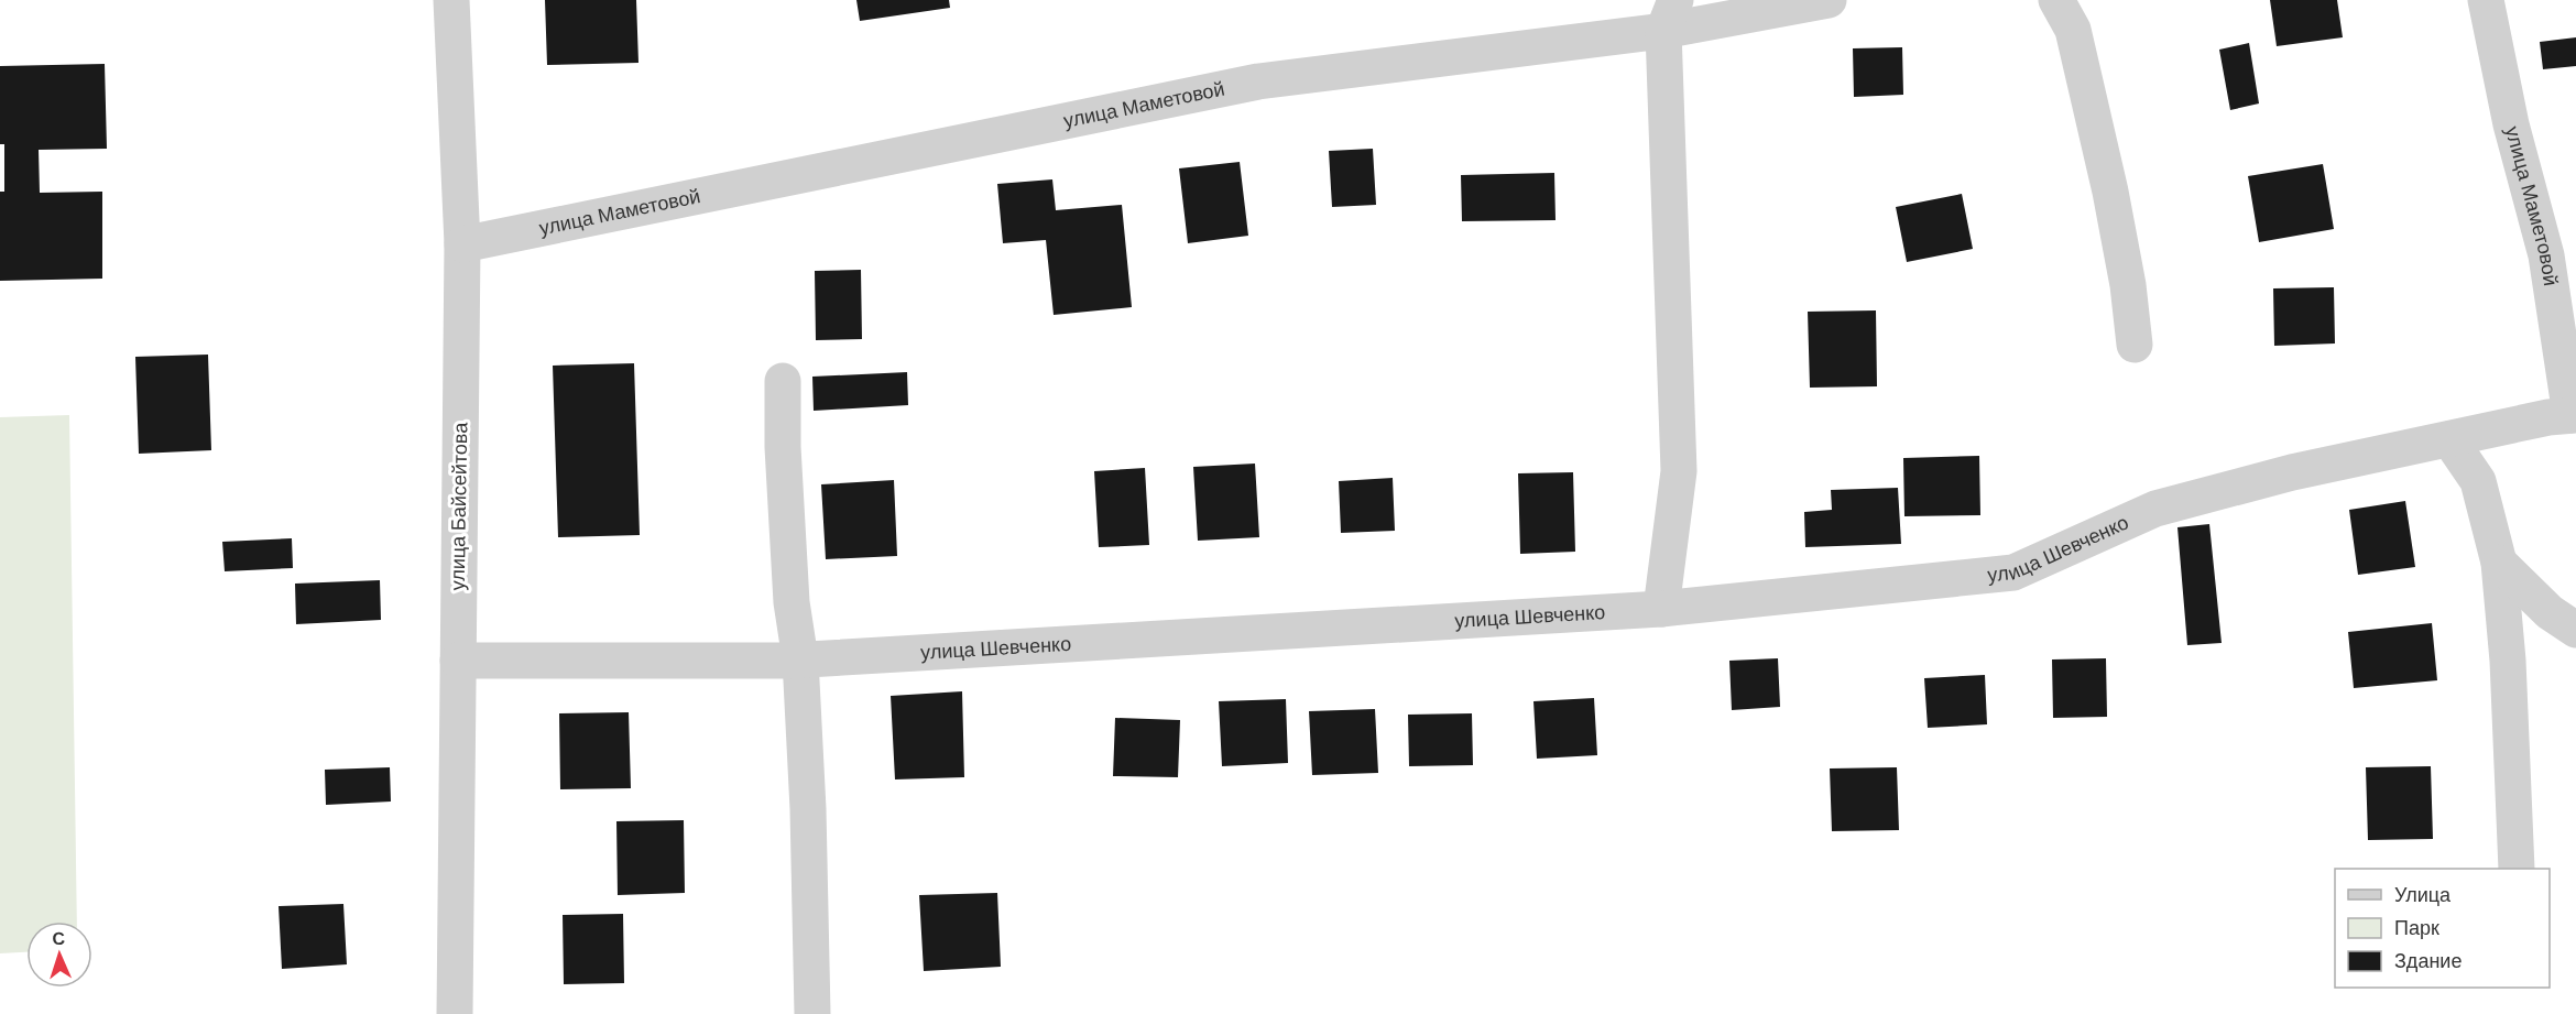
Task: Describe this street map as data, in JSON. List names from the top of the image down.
{
  "streets": {
    "street": ["улица Маметовой", "улица Байсейтова", "улица Шевченко"]
  },
  "crossings": [
    ["улица Маметовой", "улица Байсейтова"],
    ["улица Маметовой", "улица Шевченко"],
    ["улица Байсейтова", "улица Шевченко"]
  ],
  "legend": ["Улица", "Парк", "Здание"],
  "north": "top"
}
